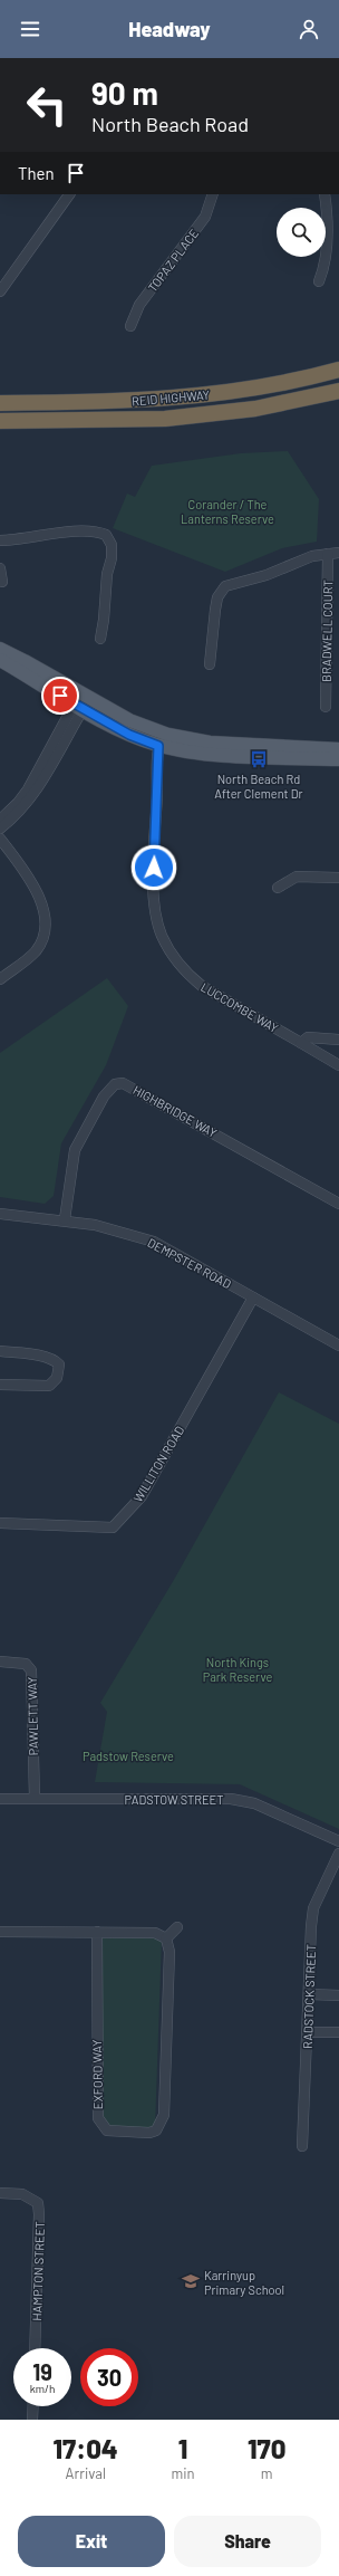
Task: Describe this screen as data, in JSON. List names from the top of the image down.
{
  "streets": {
    "highway": ["REID HIGHWAY"],
    "street": [
      "TOPAZ PLACE",
      "BRADWELL COURT",
      "LUCCOMBE WAY",
      "HIGHBRIDGE WAY",
      "DEMPSTER ROAD",
      "WILLITON ROAD",
      "PAWLETT WAY",
      "PADSTOW STREET",
      "RADSTOCK STREET",
      "EXFORD WAY",
      "HAMPTON STREET"
    ]
  },
  "crossings": [
    ["HIGHBRIDGE WAY", "DEMPSTER ROAD"],
    ["DEMPSTER ROAD", "WILLITON ROAD"],
    ["PAWLETT WAY", "PADSTOW STREET"]
  ],
  "parks": ["Corander / The Lanterns Reserve", "North Kings Park Reserve", "Padstow Reserve"],
  "places": {
    "bus stop": ["North Beach Rd After Clement Dr"],
    "school or university": ["Karrinyup Primary School"]
  },
  "page": {
    "header": "Headway",
    "turn": ["90 m", "North Beach Road"],
    "then": "Then",
    "speed": "19 km/h",
    "limit": "30",
    "eta": [
      "17:04",
      "Arrival",
      "1",
      "min",
      "170",
      "m"
    ],
    "buttons": ["Exit", "Share"]
  }
}
